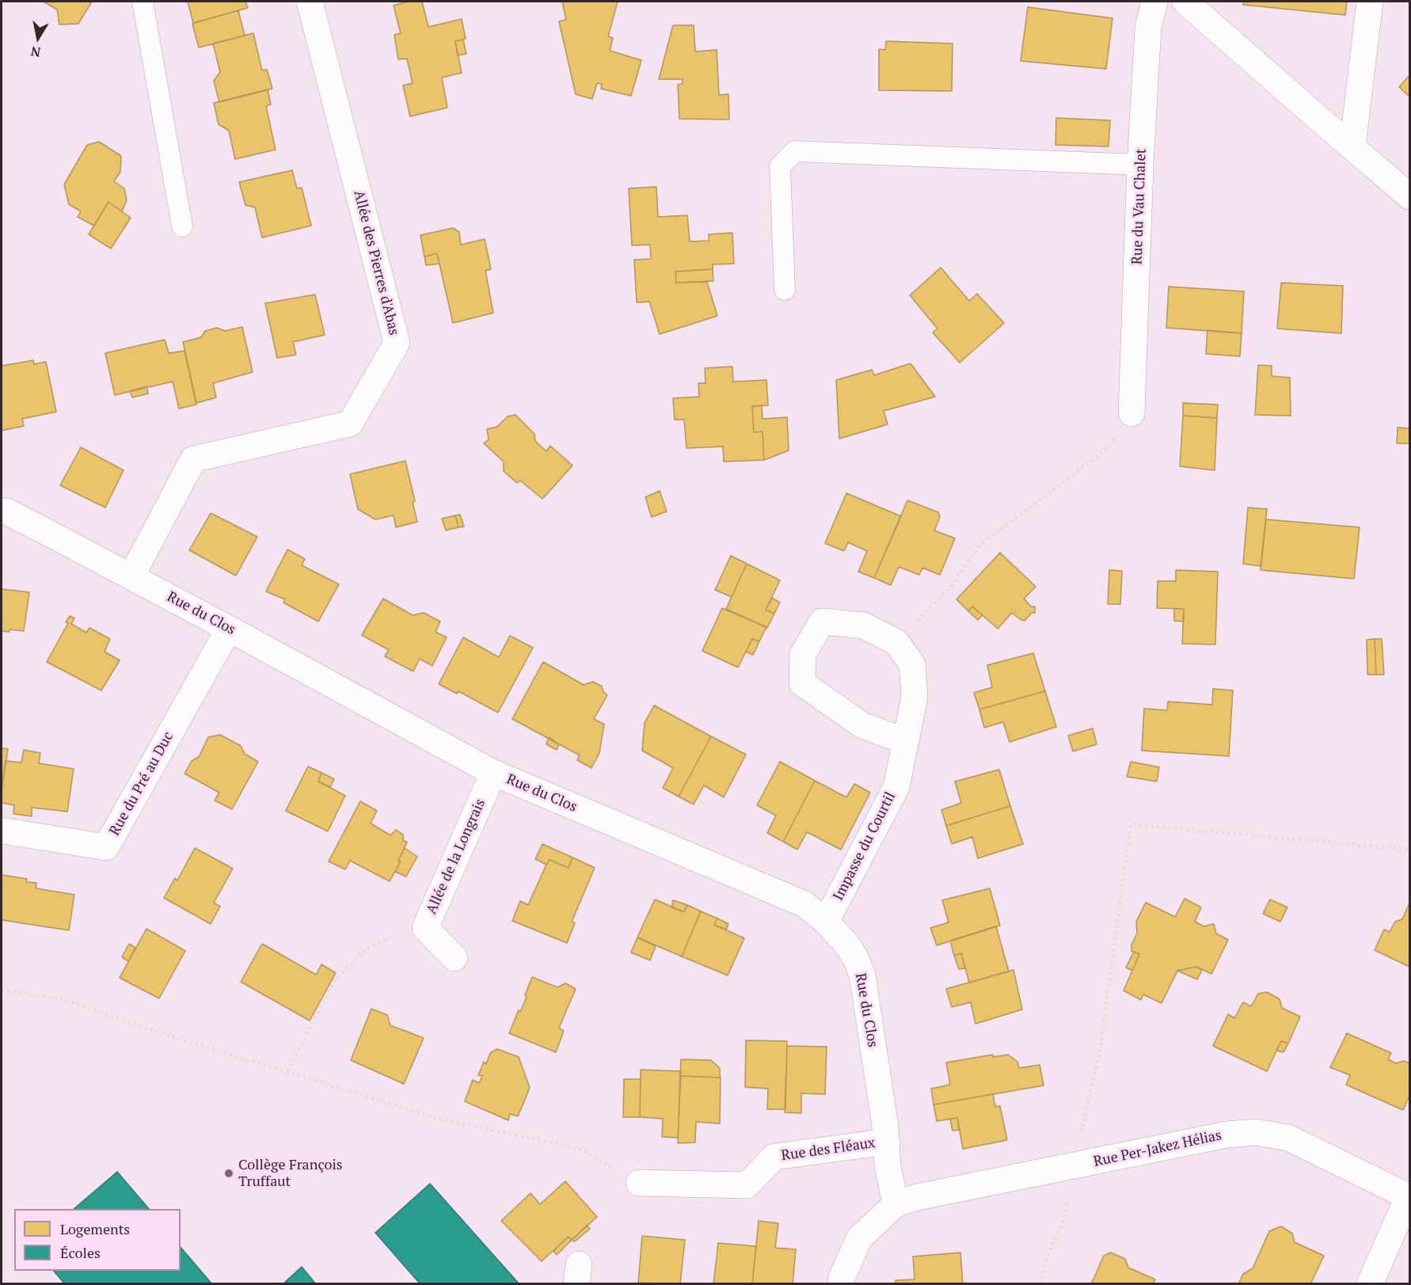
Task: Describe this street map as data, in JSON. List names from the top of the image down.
{
  "streets": {
    "street": [
      "Rue du Vau Chalet",
      "Allée des Pierres d'Abas",
      "Rue du Clos",
      "Rue du Pré au Duc",
      "Impasse du Courtil",
      "Allée de la Longrais",
      "Rue Per-Jakez Hélias",
      "Rue des Fléaux"
    ]
  },
  "crossings": [
    ["Allée des Pierres d'Abas", "Rue du Clos"],
    ["Rue du Clos", "Rue du Pré au Duc"],
    ["Rue du Clos", "Impasse du Courtil"],
    ["Rue du Clos", "Allée de la Longrais"],
    ["Rue du Clos", "Rue Per-Jakez Hélias"],
    ["Rue du Clos", "Rue des Fléaux"]
  ],
  "places": ["Collège François Truffaut"],
  "legend": ["Logements", "Écoles"],
  "north": "bottom"
}
